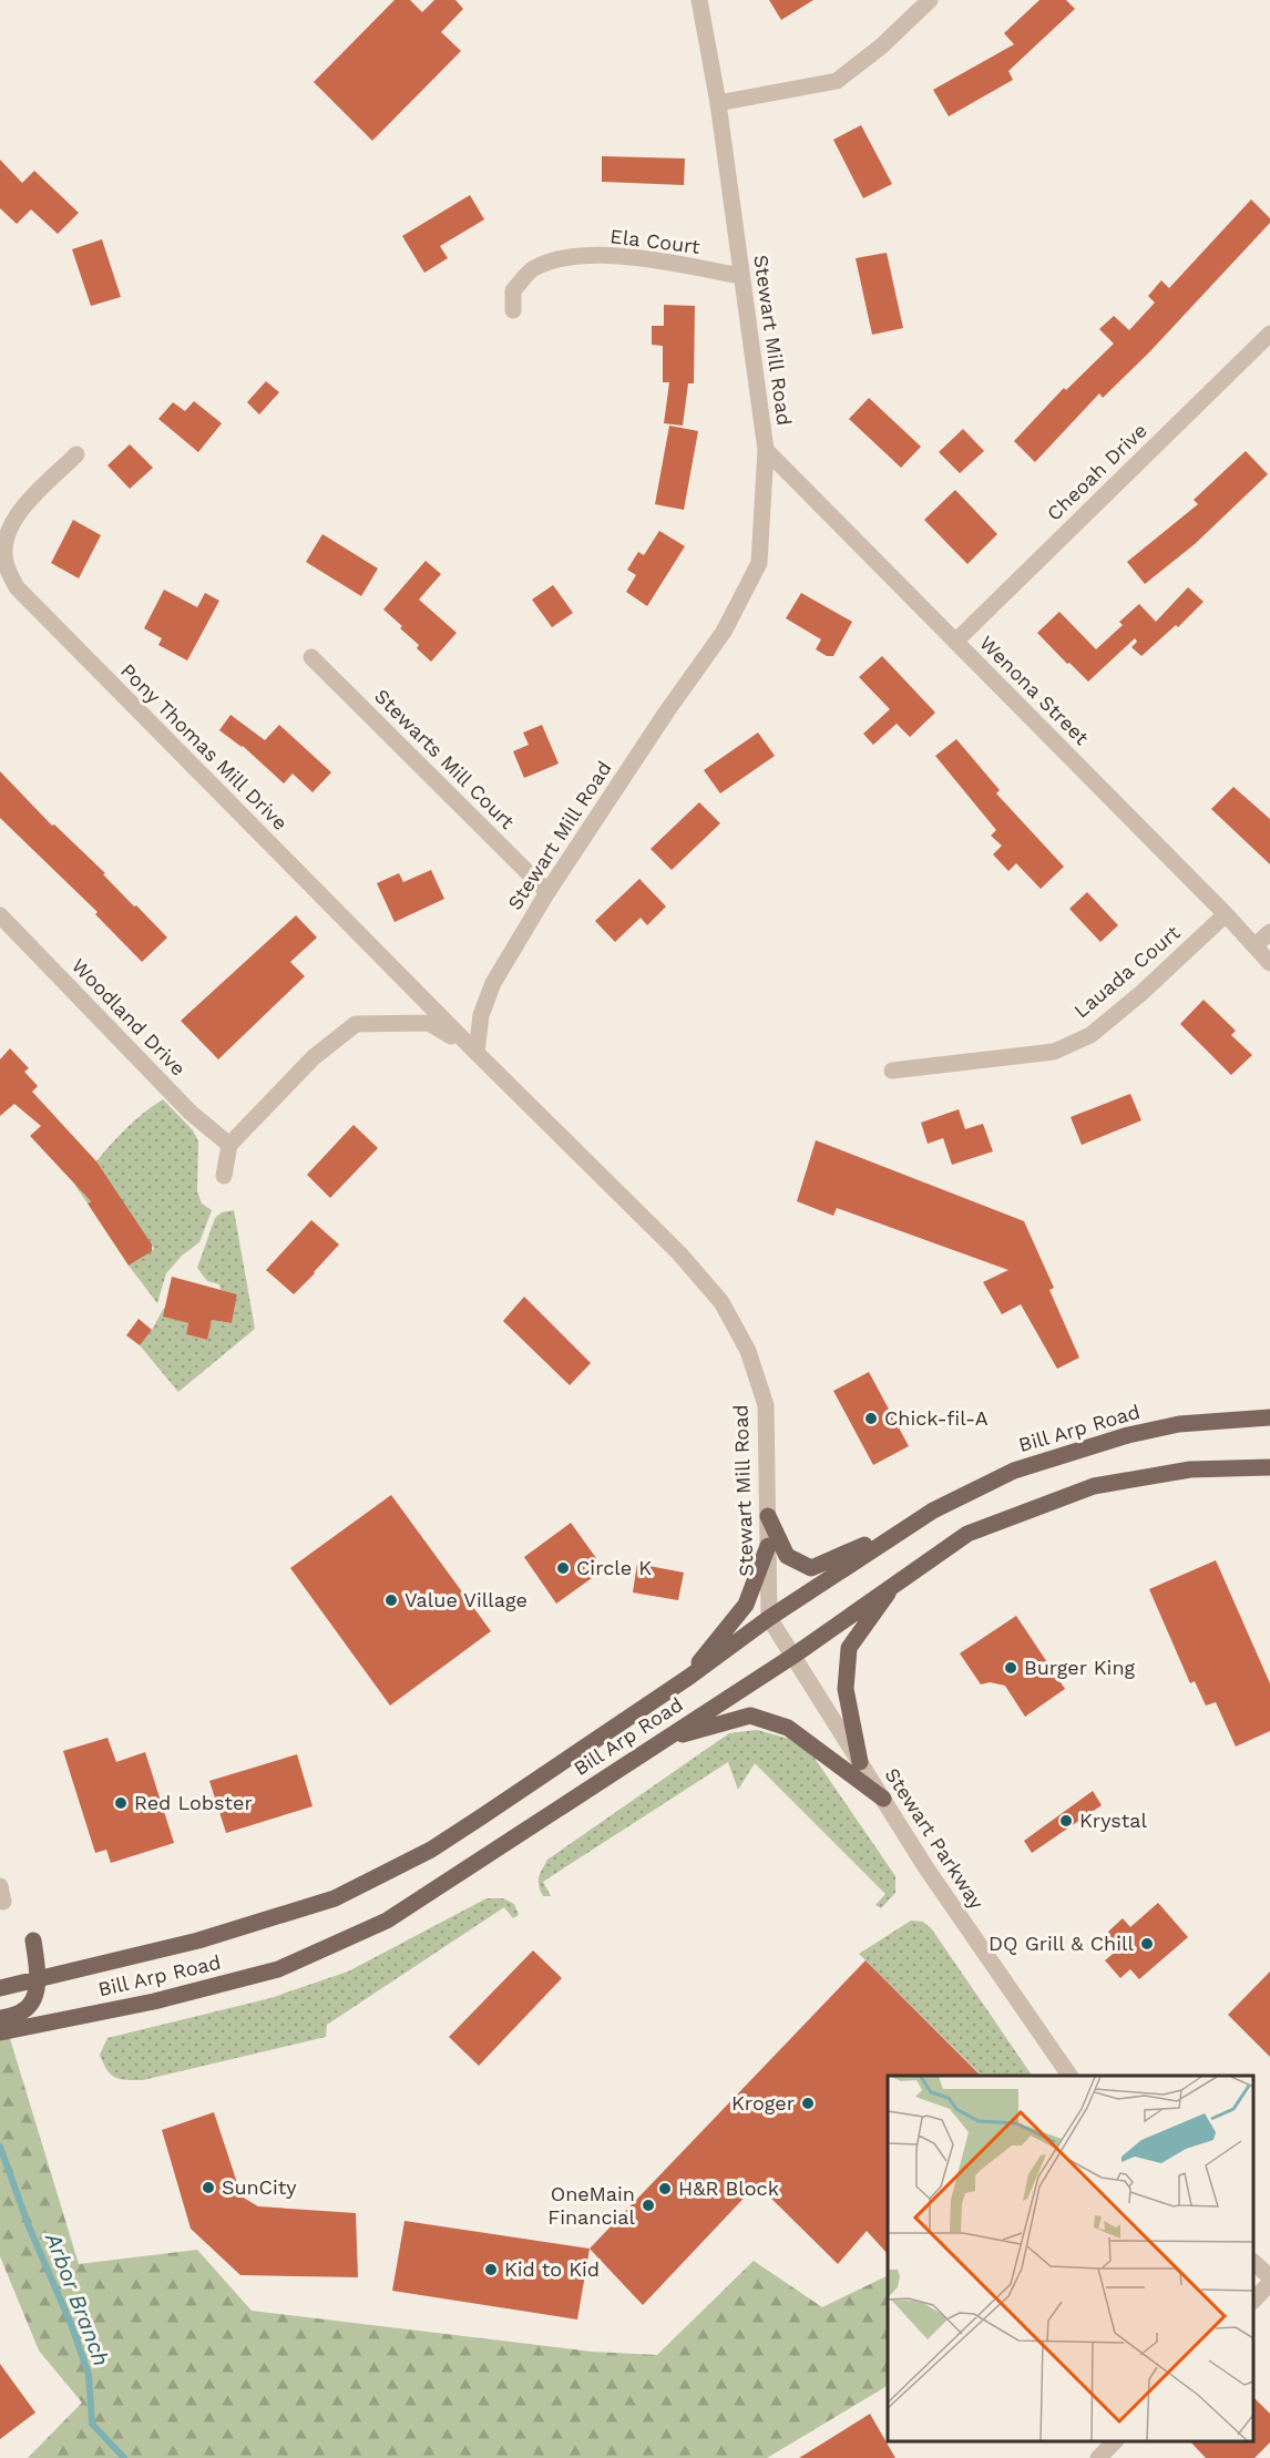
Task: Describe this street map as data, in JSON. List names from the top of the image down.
{
  "streets": {
    "main road": ["Bill Arp Road"],
    "street": [
      "Ela Court",
      "Stewart Mill Road",
      "Cheoah Drive",
      "Wenona Street",
      "Pony Thomas Mill Drive",
      "Stewarts Mill Court",
      "Lauada Court",
      "Woodland Drive",
      "Stewart Parkway"
    ]
  },
  "crossings": [
    ["Ela Court", "Stewart Mill Road"],
    ["Stewart Mill Road", "Wenona Street"],
    ["Stewart Mill Road", "Pony Thomas Mill Drive"],
    ["Stewart Mill Road", "Stewarts Mill Court"],
    ["Stewart Mill Road", "Bill Arp Road"],
    ["Stewart Mill Road", "Stewart Parkway"],
    ["Cheoah Drive", "Wenona Street"],
    ["Wenona Street", "Lauada Court"],
    ["Bill Arp Road", "Stewart Parkway"]
  ],
  "water": ["Arbor Branch"],
  "places": [
    "Chick-fil-A",
    "Circle K",
    "Value Village",
    "Burger King",
    "Red Lobster",
    "Krystal",
    "DQ Grill & Chill",
    "Kroger",
    "SunCity",
    "H&R Block",
    "OneMain Financial",
    "Kid to Kid"
  ]
}
